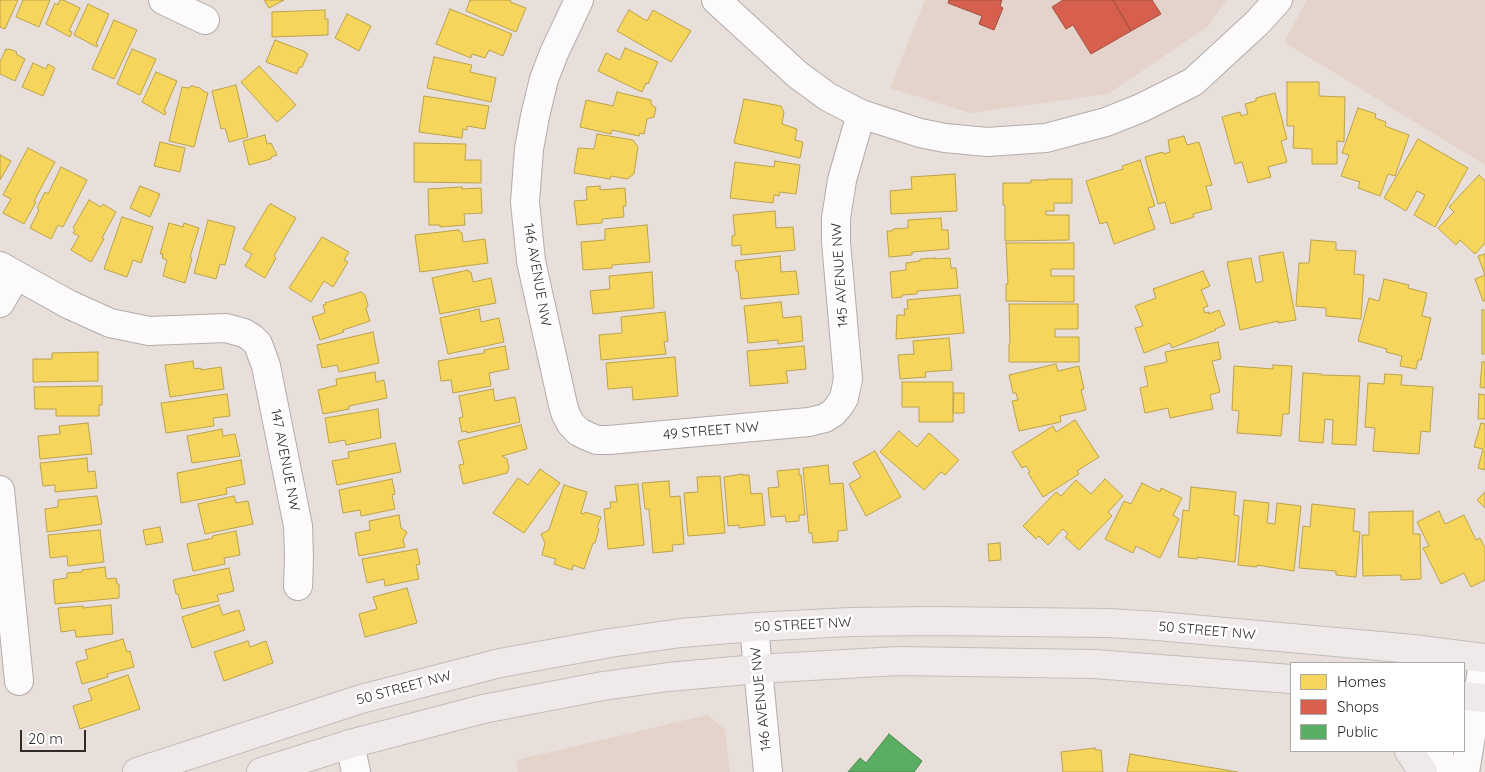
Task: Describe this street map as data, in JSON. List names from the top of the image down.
{
  "streets": {
    "main road": ["50 STREET NW"],
    "street": [
      "146 AVENUE NW",
      "145 AVENUE NW",
      "49 STREET NW",
      "147 AVENUE NW"
    ]
  },
  "crossings": [
    ["146 AVENUE NW", "49 STREET NW"],
    ["146 AVENUE NW", "50 STREET NW"],
    ["145 AVENUE NW", "49 STREET NW"]
  ],
  "legend": ["Homes", "Shops", "Public"],
  "scale_bar": "20 m"
}
